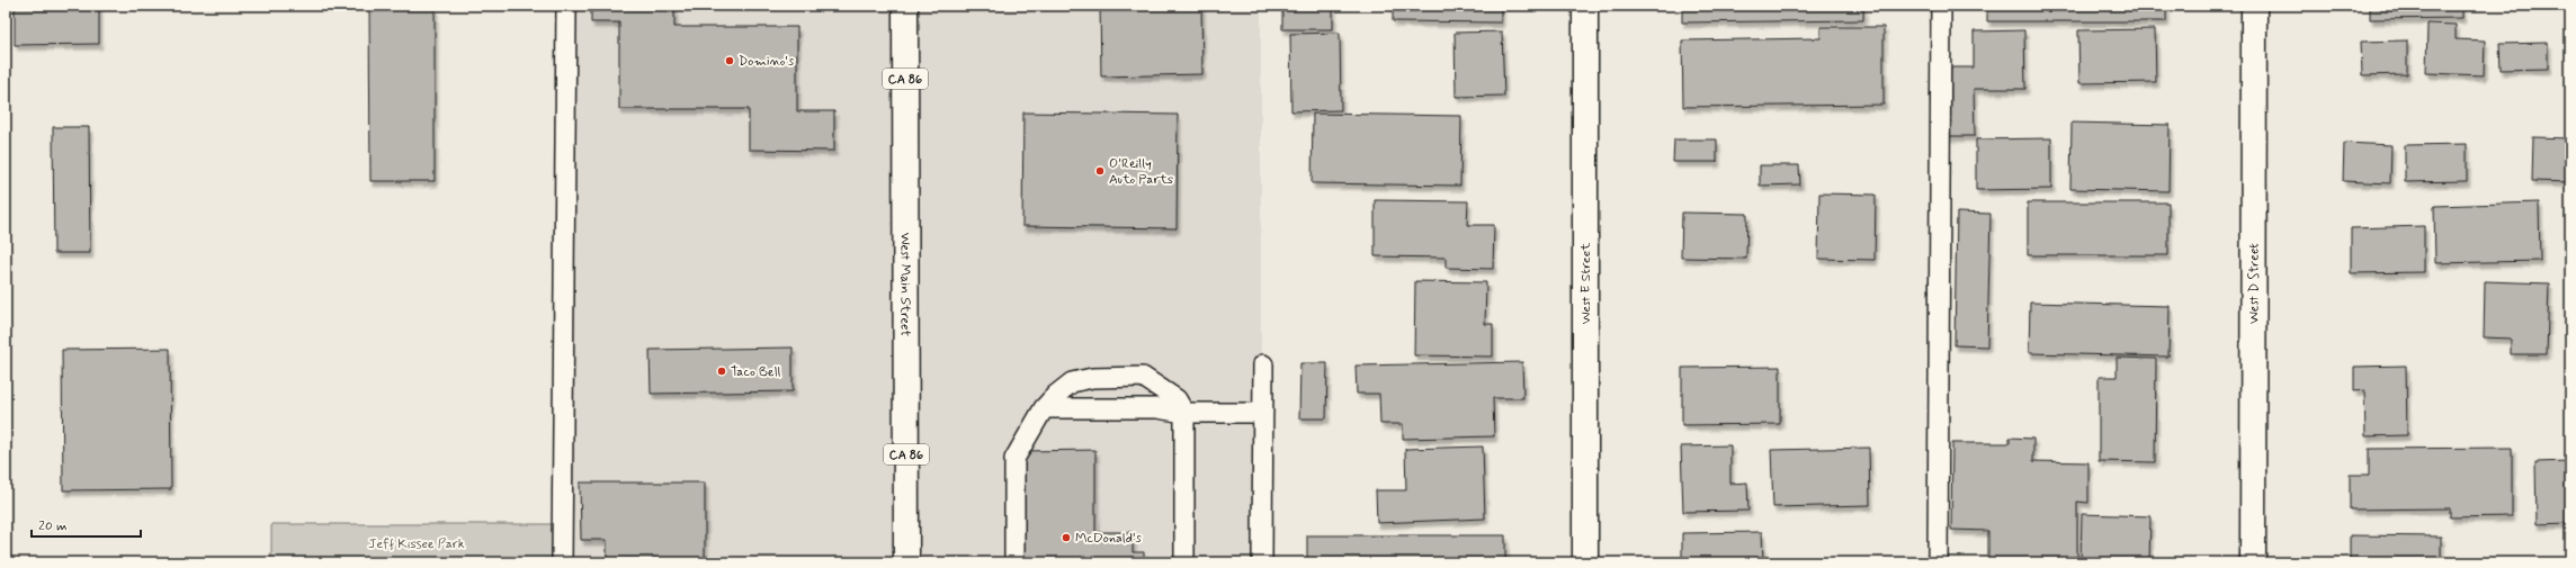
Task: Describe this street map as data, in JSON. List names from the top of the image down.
{
  "streets": {
    "main road": [
      "CA 86",
      "West Main Street",
      "West E Street",
      "West D Street"
    ]
  },
  "parks": ["Jeff Kissee Park"],
  "places": [
    "Domino's",
    "O'Reilly Auto Parts",
    "Taco Bell",
    "McDonald's"
  ],
  "scale_bar": "20 m"
}
